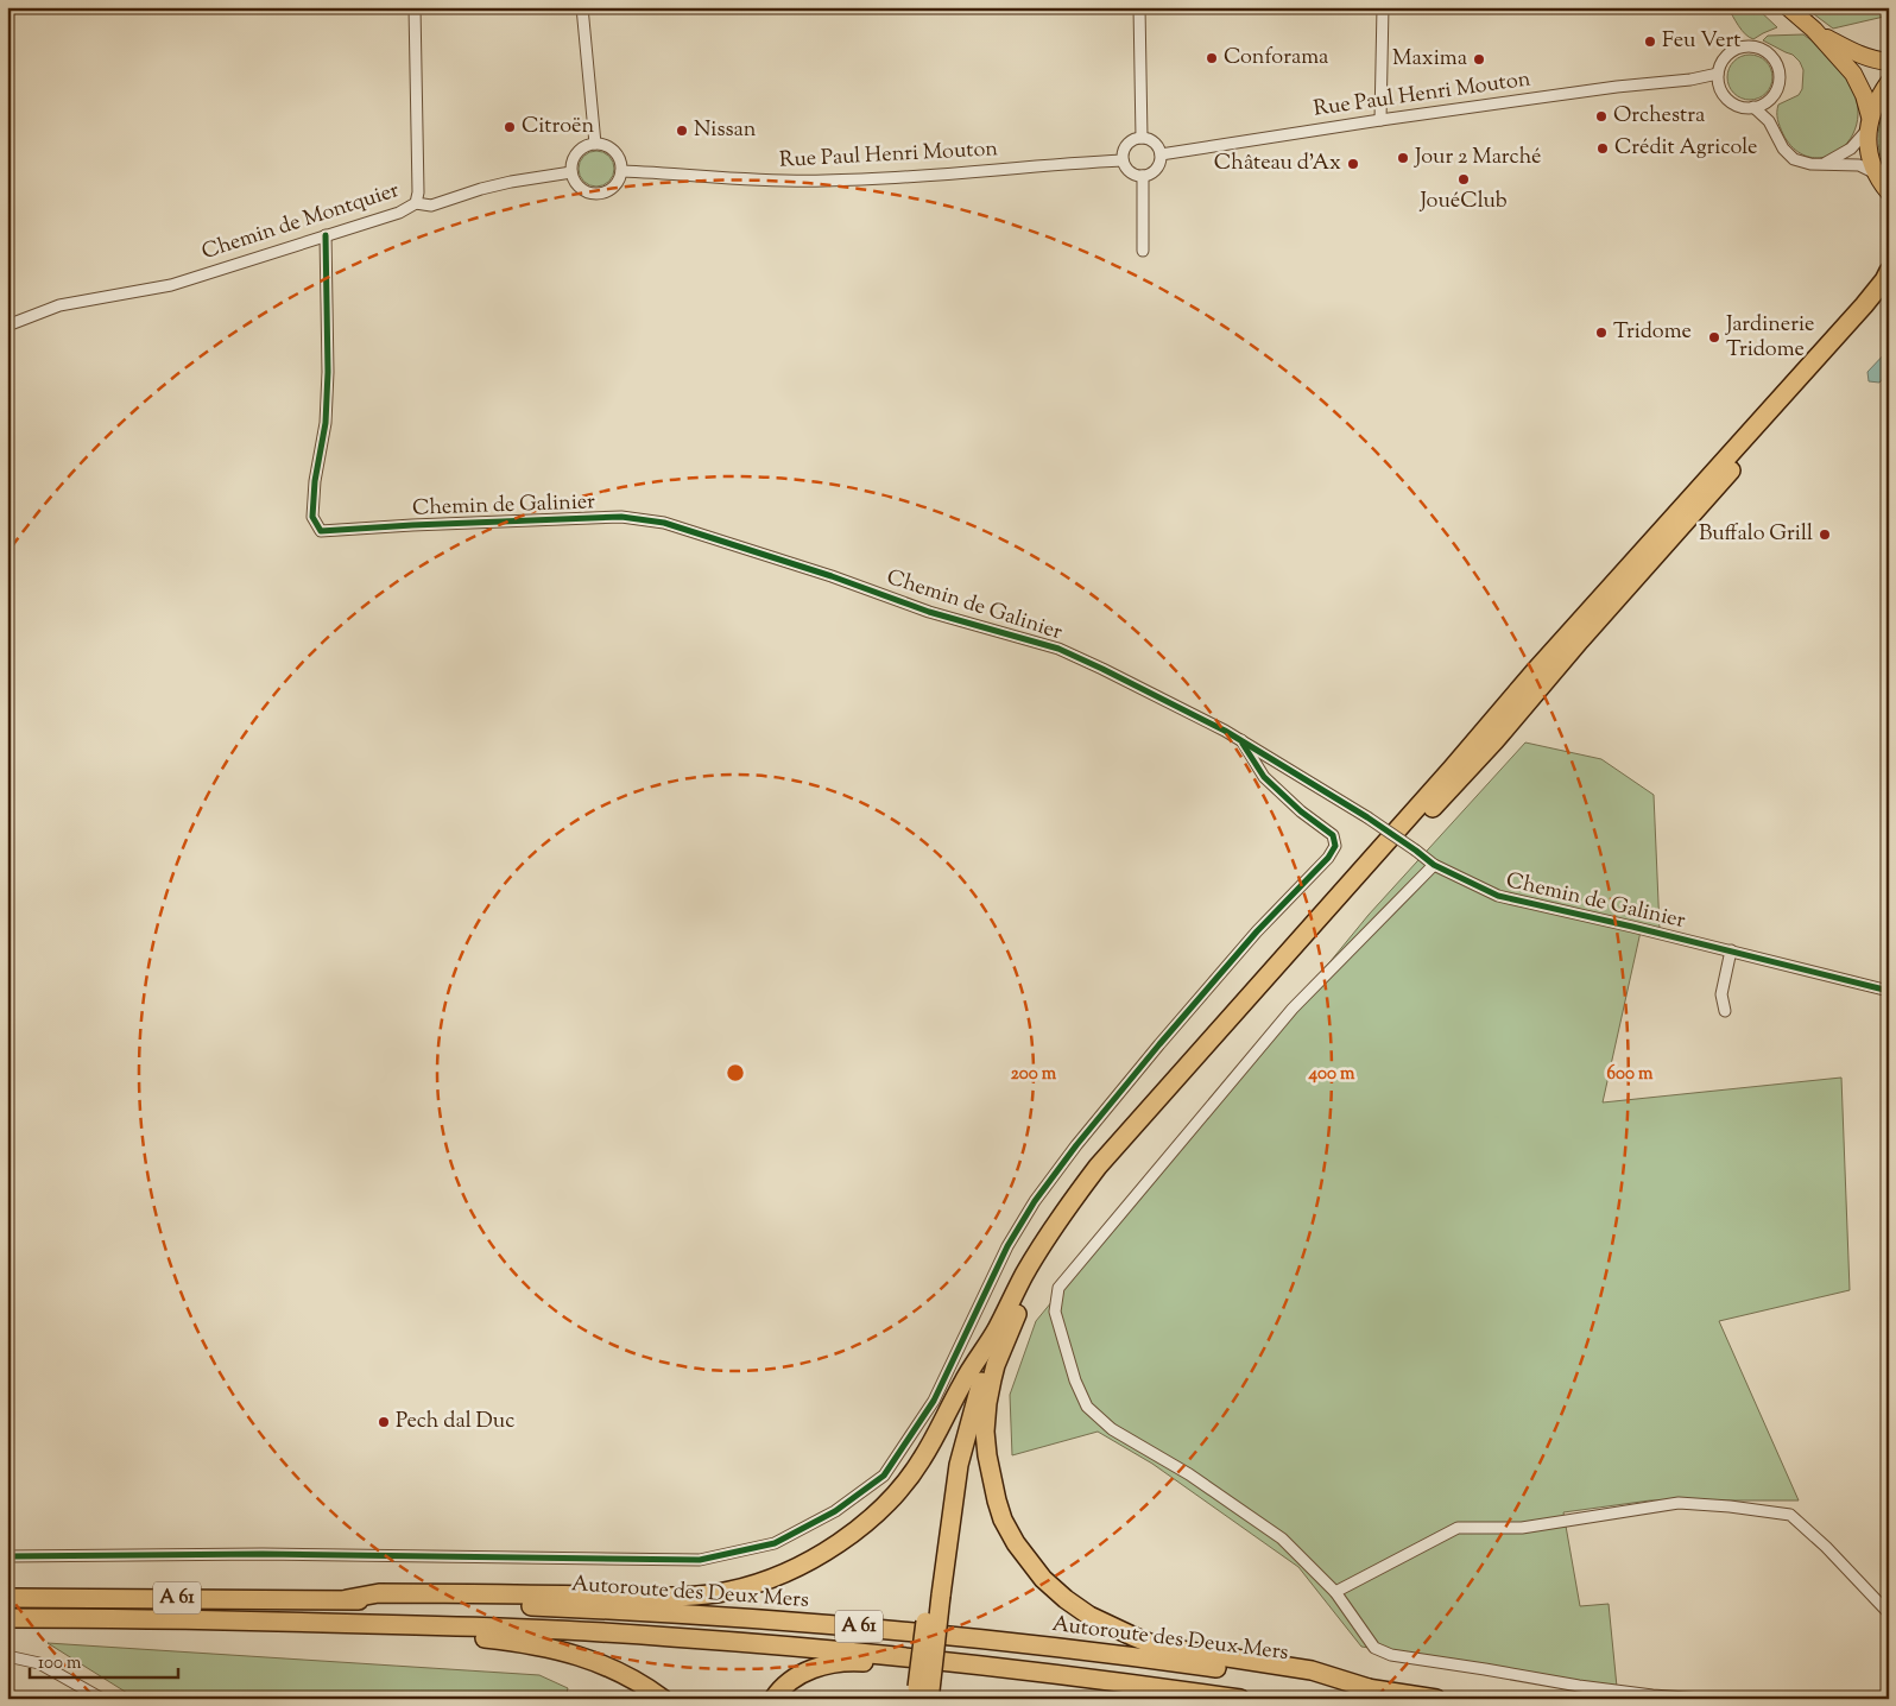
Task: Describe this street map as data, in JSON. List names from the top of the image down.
{
  "streets": {
    "highway": ["Autoroute des Deux Mers", "A 61"],
    "street": ["Rue Paul Henri Mouton", "Chemin de Montquier", "Chemin de Galinier"]
  },
  "crossings": [
    ["Chemin de Montquier", "Chemin de Galinier"]
  ],
  "places": [
    "Feu Vert",
    "Conforama",
    "Maxima",
    "Orchestra",
    "Citroën",
    "Nissan",
    "Crédit Agricole",
    "Jour 2 Marché",
    "Château d'Ax",
    "JouéClub",
    "Tridome",
    "Jardinerie Tridome",
    "Buffalo Grill",
    "Pech dal Duc"
  ],
  "scale_bar": "100 m",
  "rings": ["200 m", "400 m", "600 m"]
}
